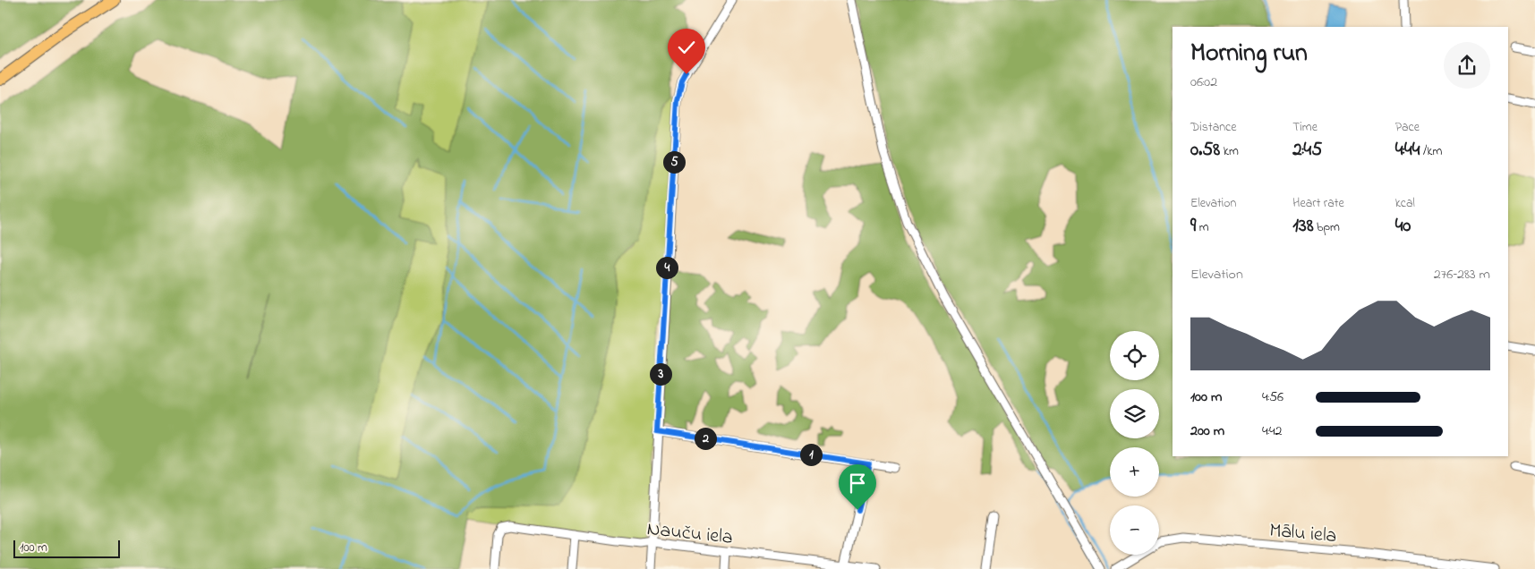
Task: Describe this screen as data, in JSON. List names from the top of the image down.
{
  "streets": {
    "street": ["Nauču iela", "Mālu iela"]
  },
  "scale_bar": "100 m",
  "page": {
    "heading": ["Morning run", "06:02"],
    "stats": [
      ["Distance", "0.58 km"],
      ["Time", "2:45"],
      ["Pace", "4:44 /km"],
      ["Elevation", "9 m"],
      ["Heart rate", "138 bpm"],
      ["kcal", "40"]
    ],
    "pins": [
      "5",
      "4",
      "3",
      "2",
      "1"
    ],
    "chart": ["Elevation", "276–283 m"],
    "map_buttons": ["+", "−"],
    "list": [
      {
        "name": "100 m",
        "note": "4:56"
      },
      {
        "name": "200 m",
        "note": "4:42"
      }
    ],
    "scale": "100 m"
  }
}
